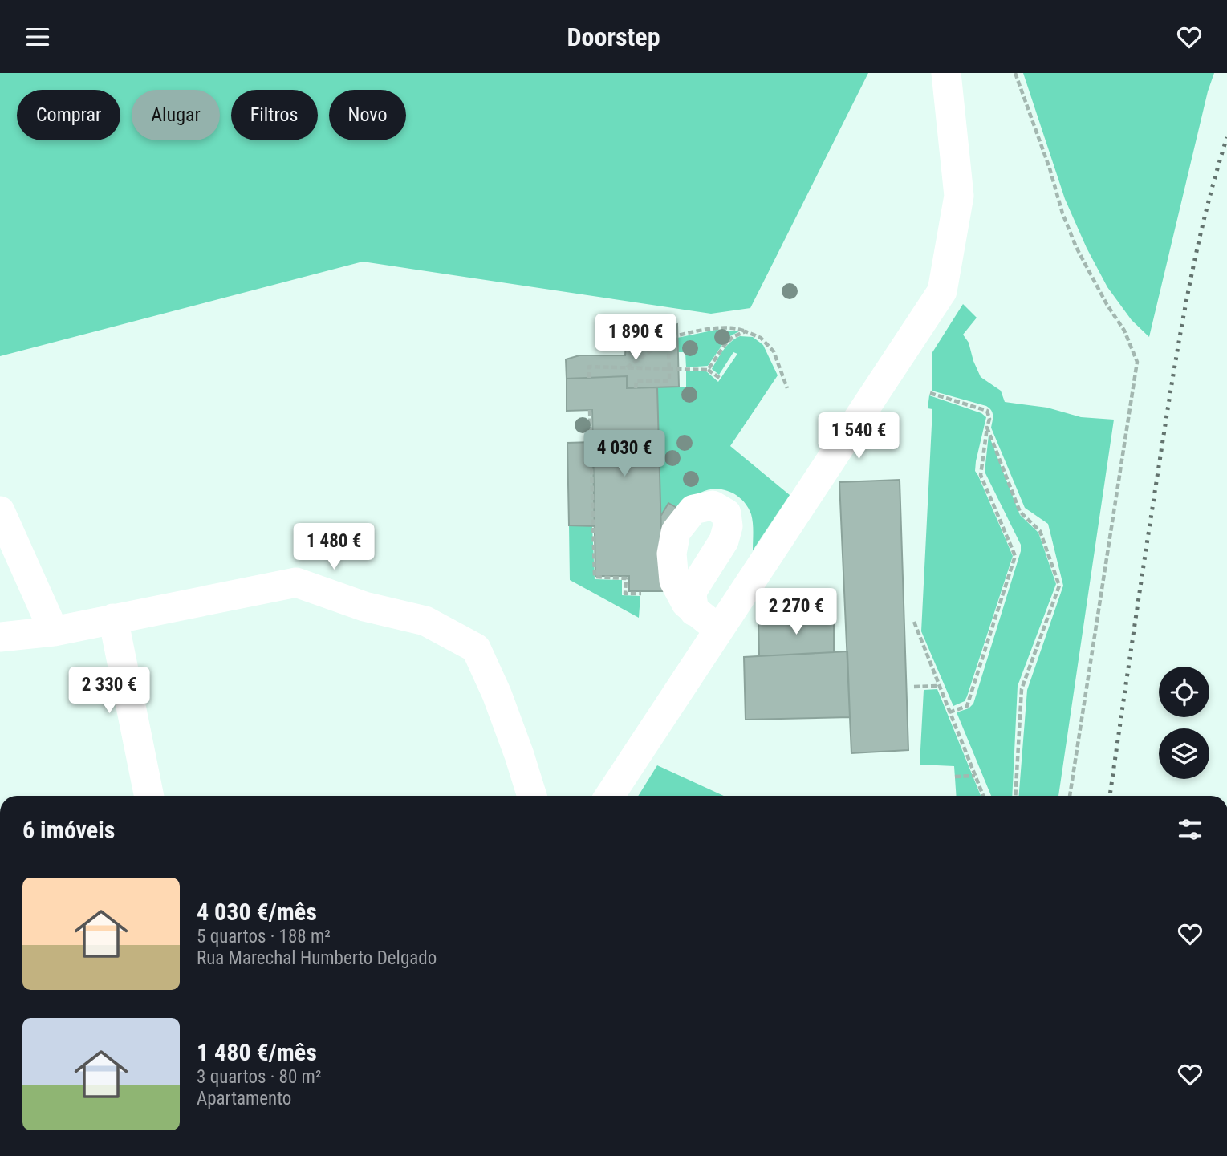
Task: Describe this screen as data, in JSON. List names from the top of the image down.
{
  "page": {
    "header": "Doorstep",
    "chip": [
      "Comprar",
      "Alugar",
      "Filtros",
      "Novo"
    ],
    "price": [
      "1 890 €",
      "1 540 €",
      "4 030 €",
      "1 480 €",
      "2 270 €",
      "2 330 €"
    ],
    "heading": "6 imóveis",
    "list": [
      {
        "name": "4 030 €/mês",
        "note": "5 quartos · 188 m² · Rua Marechal Humberto Delgado"
      },
      {
        "name": "1 480 €/mês",
        "note": "3 quartos · 80 m² · Apartamento"
      }
    ]
  }
}
